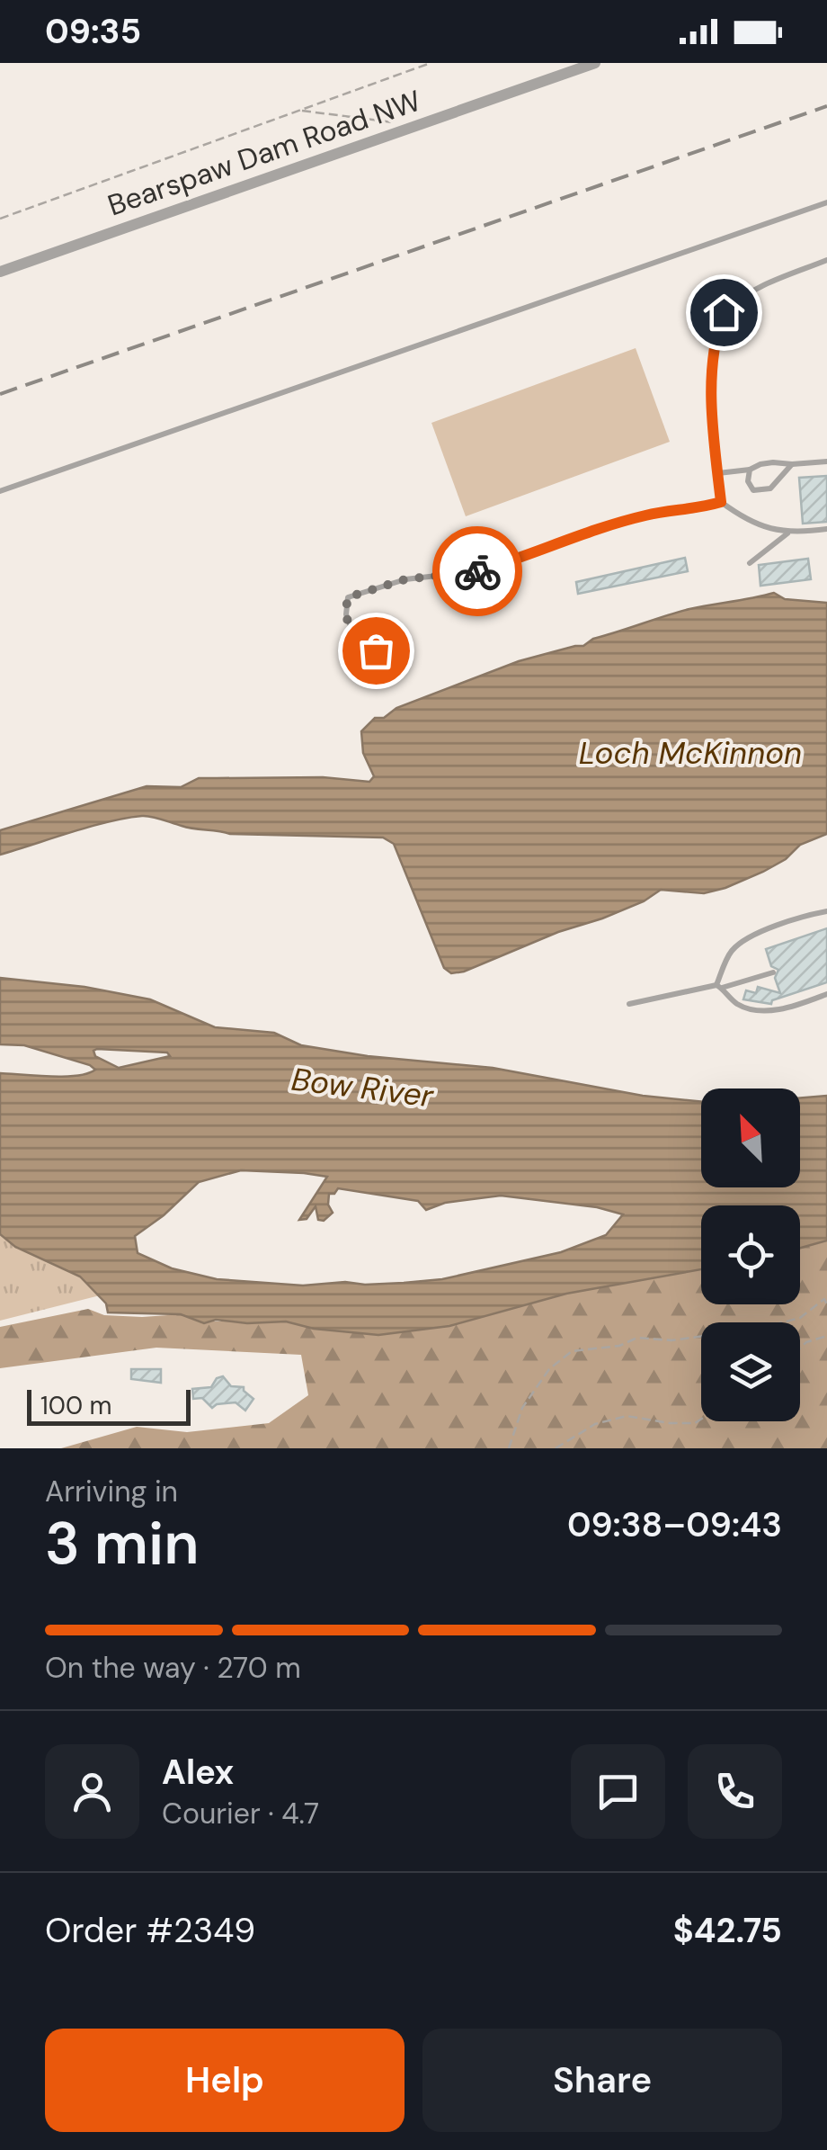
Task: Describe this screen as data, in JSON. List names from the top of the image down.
{
  "streets": {
    "street": ["Bearspaw Dam Road NW"]
  },
  "water": ["Loch McKinnon", "Bow River"],
  "scale_bar": "100 m",
  "north": "top left",
  "page": {
    "status": "09:35",
    "scale": "100 m",
    "heading": ["3 min", "Arriving in", "09:38–09:43"],
    "panel": [
      "Alex",
      "Courier · 4.7",
      "Order #2349",
      "$42.75"
    ],
    "bar": "On the way · 270 m",
    "buttons": ["Help", "Share"]
  }
}
